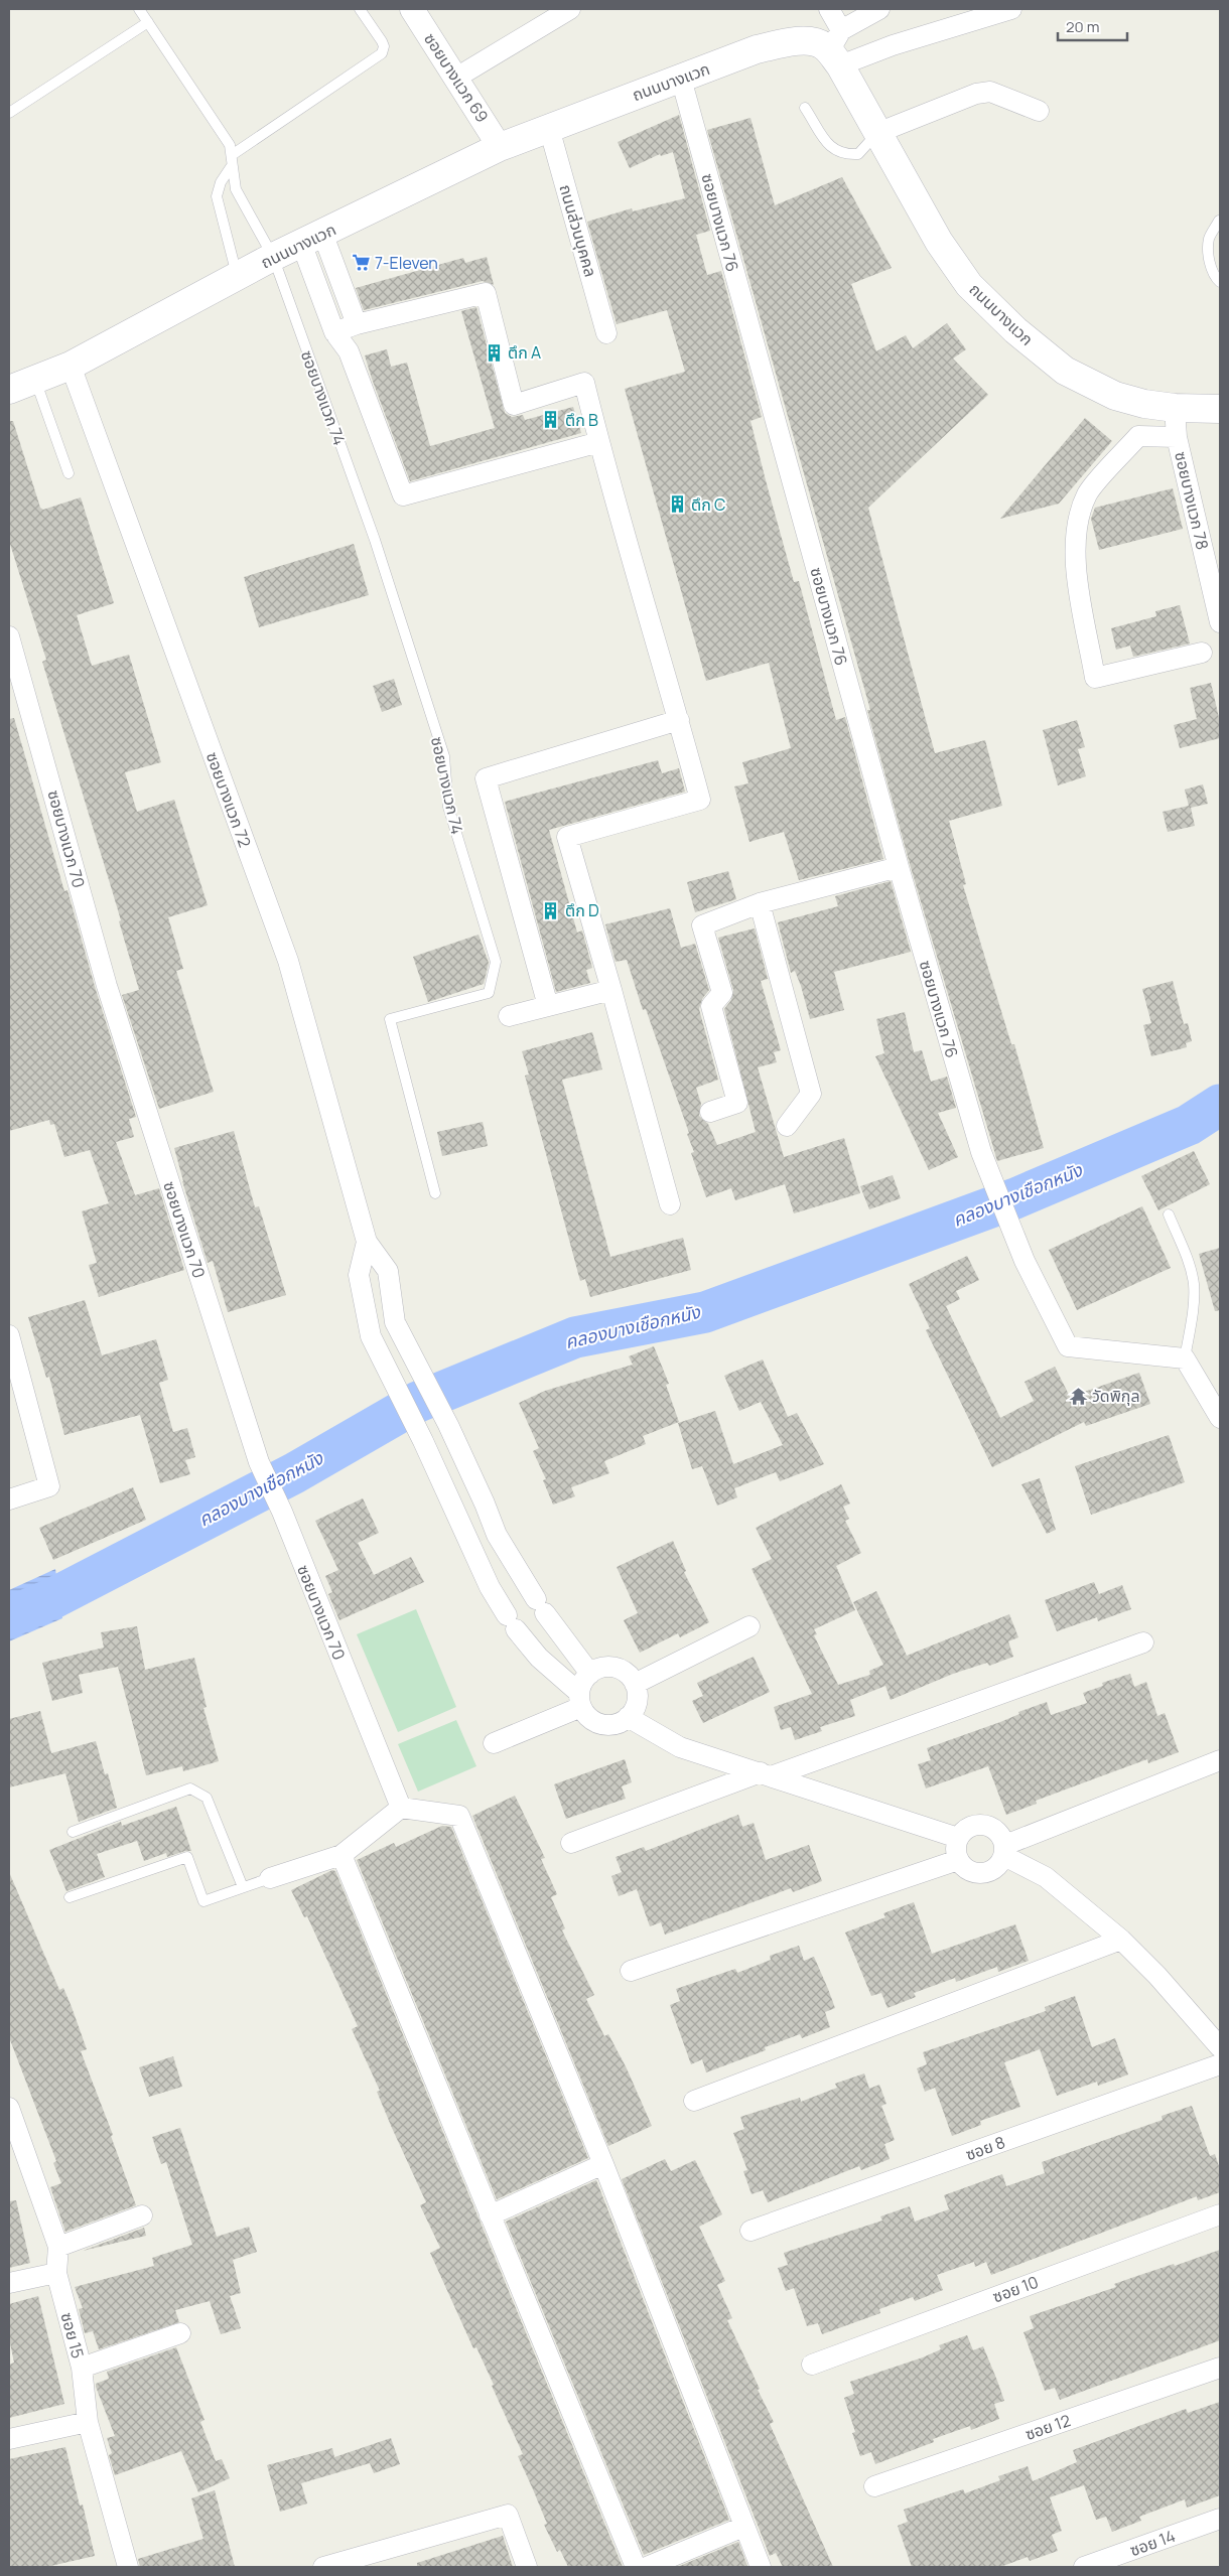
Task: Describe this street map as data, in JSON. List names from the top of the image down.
{
  "streets": {
    "main road": ["ถนนบางแวก"],
    "street": [
      "ซอยบางแวก 69",
      "ซอยบางแวก 76",
      "ถนนส่วนบุคคล",
      "ซอยบางแวก 78",
      "ซอยบางแวก 72",
      "ซอยบางแวก 70",
      "ซอย 8",
      "ซอย 10",
      "ซอย 15",
      "ซอย 12",
      "ซอย 14"
    ],
    "lane": ["ซอยบางแวก 74"]
  },
  "crossings": [
    ["ซอยบางแวก 69", "ถนนบางแวก"],
    ["ถนนบางแวก", "ซอยบางแวก 76"],
    ["ถนนบางแวก", "ถนนส่วนบุคคล"],
    ["ถนนบางแวก", "ซอยบางแวก 74"],
    ["ถนนบางแวก", "ซอยบางแวก 78"],
    ["ถนนบางแวก", "ซอยบางแวก 72"]
  ],
  "water": ["คลองบางเชือกหนัง"],
  "places": {
    "supermarket": ["7-Eleven"],
    "building": [
      "ตึก A",
      "ตึก B",
      "ตึก C",
      "ตึก D"
    ],
    "temple": ["วัดพิกุล"]
  },
  "scale_bar": "20 m"
}
